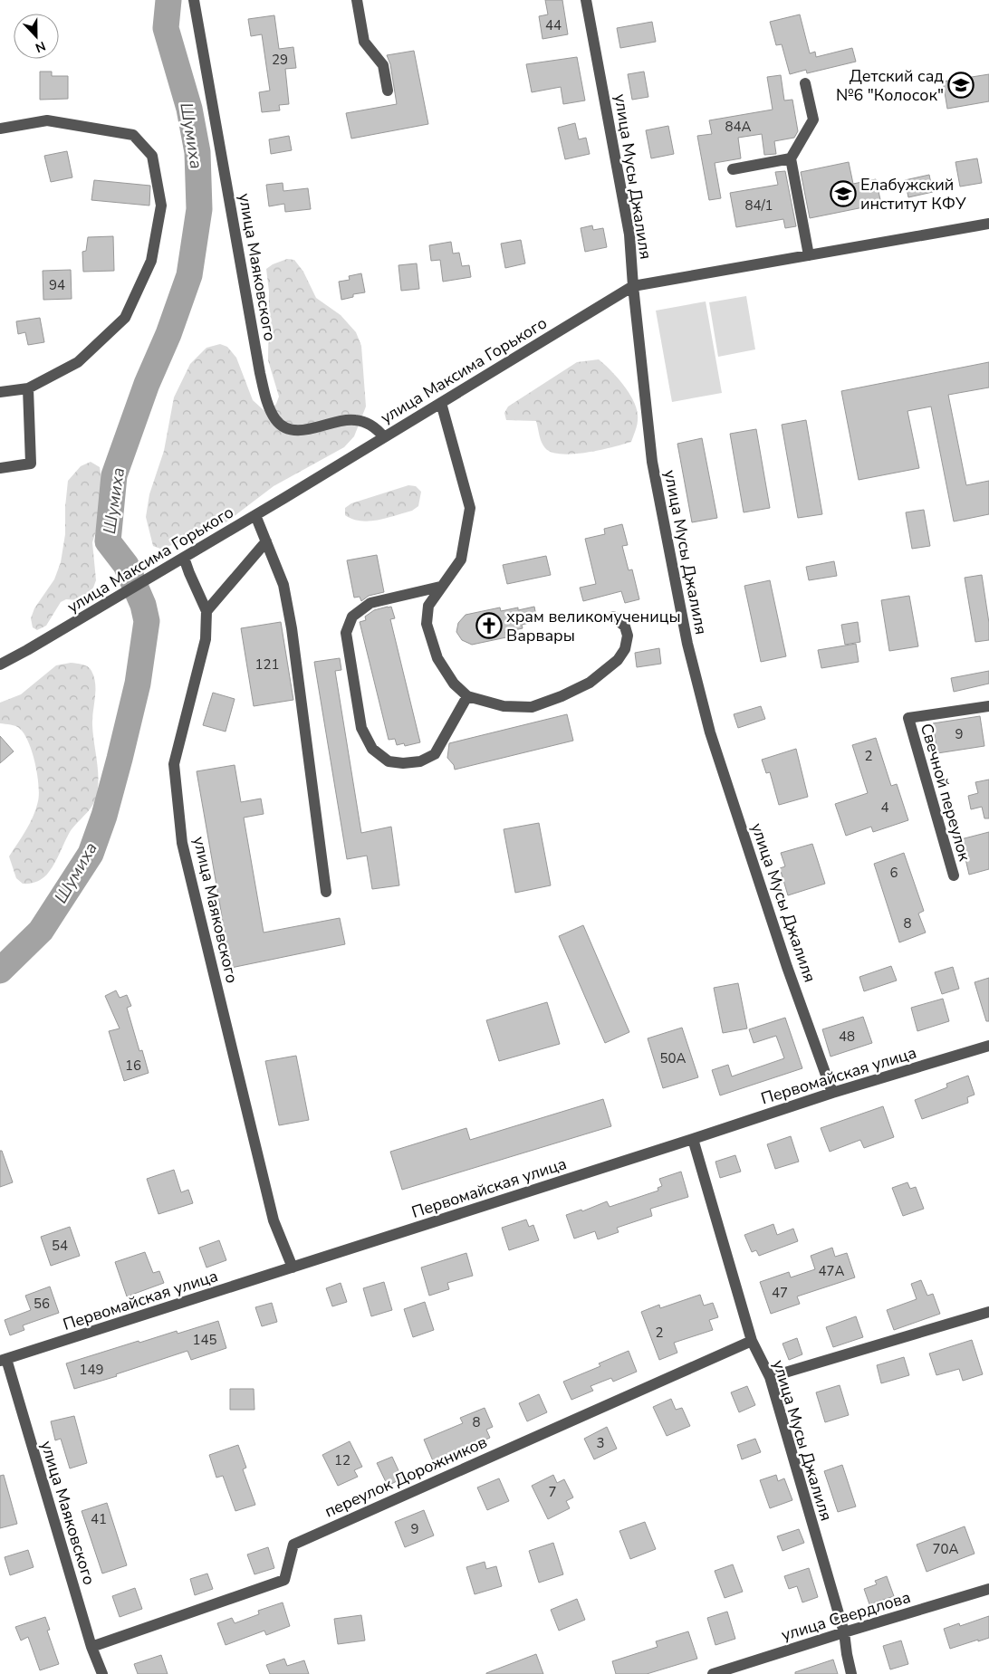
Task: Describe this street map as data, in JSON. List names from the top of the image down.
{
  "streets": {
    "street": [
      "улица Мусы Джалиля",
      "улица Маяковского",
      "улица Максима Горького",
      "Свечной переулок",
      "Первомайская улица",
      "переулок Дорожников",
      "улица Свердлова"
    ]
  },
  "crossings": [
    ["улица Мусы Джалиля", "улица Максима Горького"],
    ["улица Мусы Джалиля", "Первомайская улица"],
    ["улица Мусы Джалиля", "переулок Дорожников"],
    ["улица Мусы Джалиля", "улица Свердлова"],
    ["улица Маяковского", "улица Максима Горького"],
    ["улица Маяковского", "Первомайская улица"],
    ["улица Маяковского", "переулок Дорожников"]
  ],
  "water": ["Шумиха"],
  "places": {
    "school or university": ["Детский сад №6 \"Колосок\"", "Елабужский институт КФУ"],
    "church": ["храм великомученицы Варвары"]
  },
  "house_numbers": [
    "44",
    "29",
    "84А",
    "84/1",
    "94",
    "121",
    "9",
    "2",
    "4",
    "6",
    "8",
    "48",
    "50А",
    "16",
    "54",
    "47А",
    "47",
    "56",
    "2",
    "145",
    "149",
    "8",
    "3",
    "12",
    "7",
    "41",
    "9",
    "70А"
  ],
  "north": "bottom"
}
